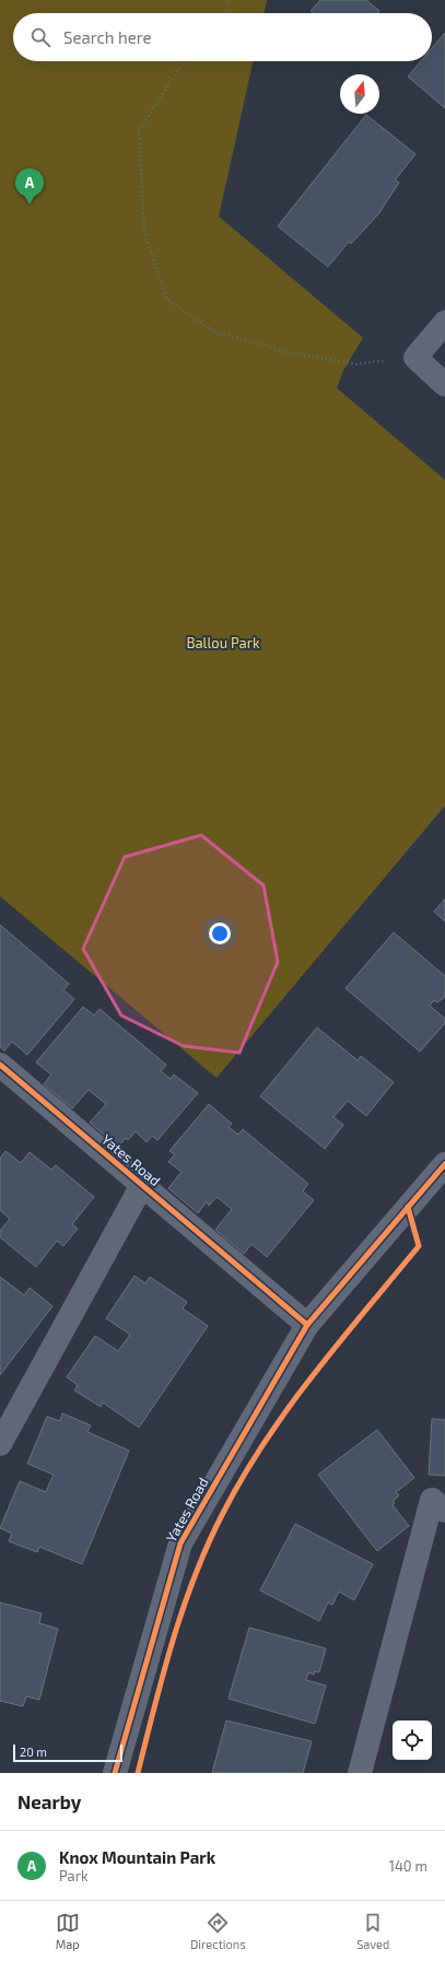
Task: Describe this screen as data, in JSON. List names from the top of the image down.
{
  "streets": {
    "street": ["Yates Road"]
  },
  "parks": ["Ballou Park"],
  "scale_bar": "20 m",
  "north": "top",
  "page": {
    "search": "Search here",
    "pins": "A",
    "scale": "20 m",
    "heading": "Nearby",
    "list": [
      {
        "mark": "A",
        "name": "Knox Mountain Park",
        "note": "Park",
        "value": "140 m"
      }
    ],
    "nav": ["Map", "Directions", "Saved"]
  }
}
